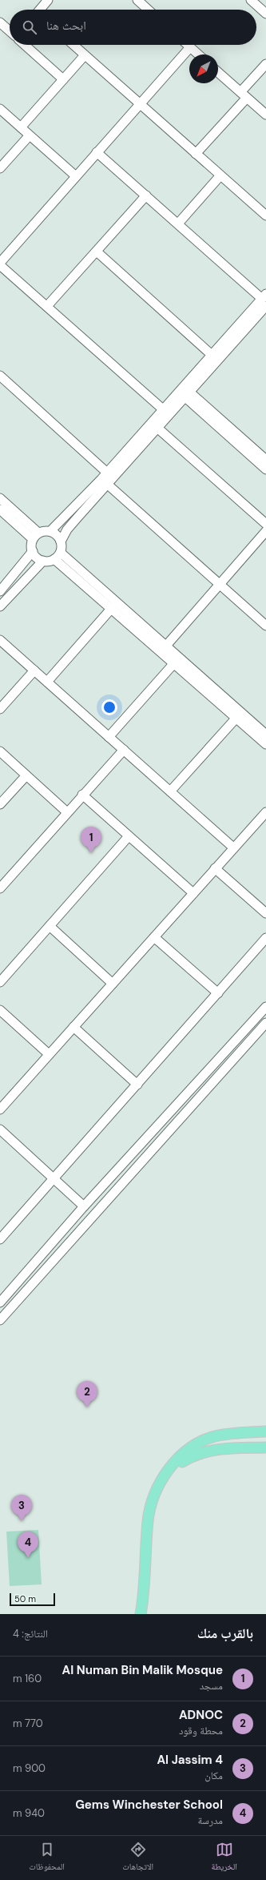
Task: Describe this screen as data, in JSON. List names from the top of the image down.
{
  "scale_bar": "50 m",
  "north": "bottom left",
  "page": {
    "search": "ابحث هنا",
    "pins": [
      "1",
      "2",
      "3",
      "4"
    ],
    "scale": "50 m",
    "heading": ["بالقرب منك", "النتائج: 4"],
    "list": [
      {
        "mark": "1",
        "name": "Al Numan Bin Malik Mosque",
        "note": "مسجد",
        "value": "160 m"
      },
      {
        "mark": "2",
        "name": "ADNOC",
        "note": "محطة وقود",
        "value": "770 m"
      },
      {
        "mark": "3",
        "name": "Al Jassim 4",
        "note": "مكان",
        "value": "900 m"
      },
      {
        "mark": "4",
        "name": "Gems Winchester School",
        "note": "مدرسة",
        "value": "940 m"
      }
    ],
    "nav": ["الخريطة", "الاتجاهات", "المحفوظات"]
  }
}
